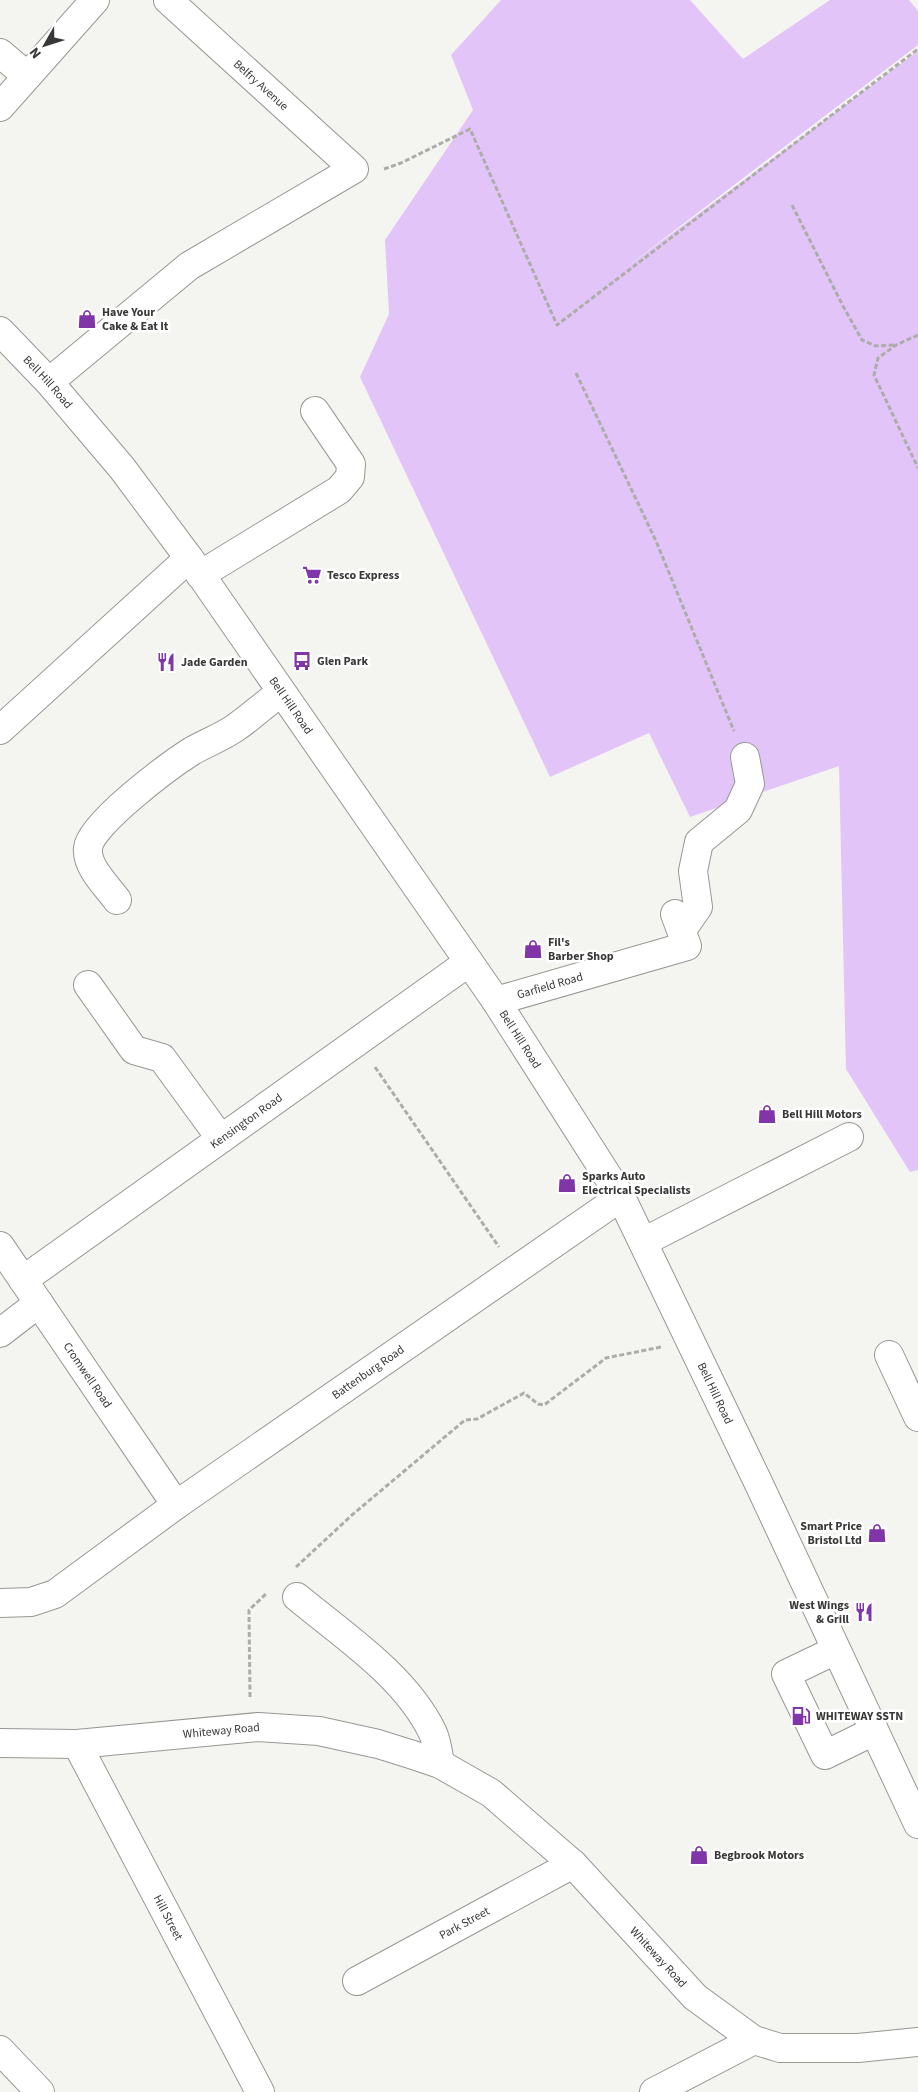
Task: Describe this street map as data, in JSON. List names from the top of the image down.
{
  "streets": {
    "street": [
      "Belfry Avenue",
      "Bell Hill Road",
      "Garfield Road",
      "Kensington Road",
      "Battenburg Road",
      "Cromwell Road",
      "Whiteway Road",
      "Hill Street",
      "Park Street"
    ]
  },
  "crossings": [
    ["Bell Hill Road", "Garfield Road"],
    ["Bell Hill Road", "Kensington Road"],
    ["Bell Hill Road", "Battenburg Road"],
    ["Kensington Road", "Cromwell Road"],
    ["Battenburg Road", "Cromwell Road"],
    ["Whiteway Road", "Hill Street"],
    ["Whiteway Road", "Park Street"]
  ],
  "places": {
    "shop": [
      "Have Your Cake & Eat It",
      "Fil's Barber Shop",
      "Bell Hill Motors",
      "Sparks Auto Electrical Specialists",
      "Smart Price Bristol Ltd",
      "Begbrook Motors"
    ],
    "supermarket": ["Tesco Express"],
    "bus stop": ["Glen Park"],
    "restaurant": ["Jade Garden", "West Wings & Grill"],
    "fuel station": ["WHITEWAY SSTN"]
  },
  "north": "bottom left"
}
